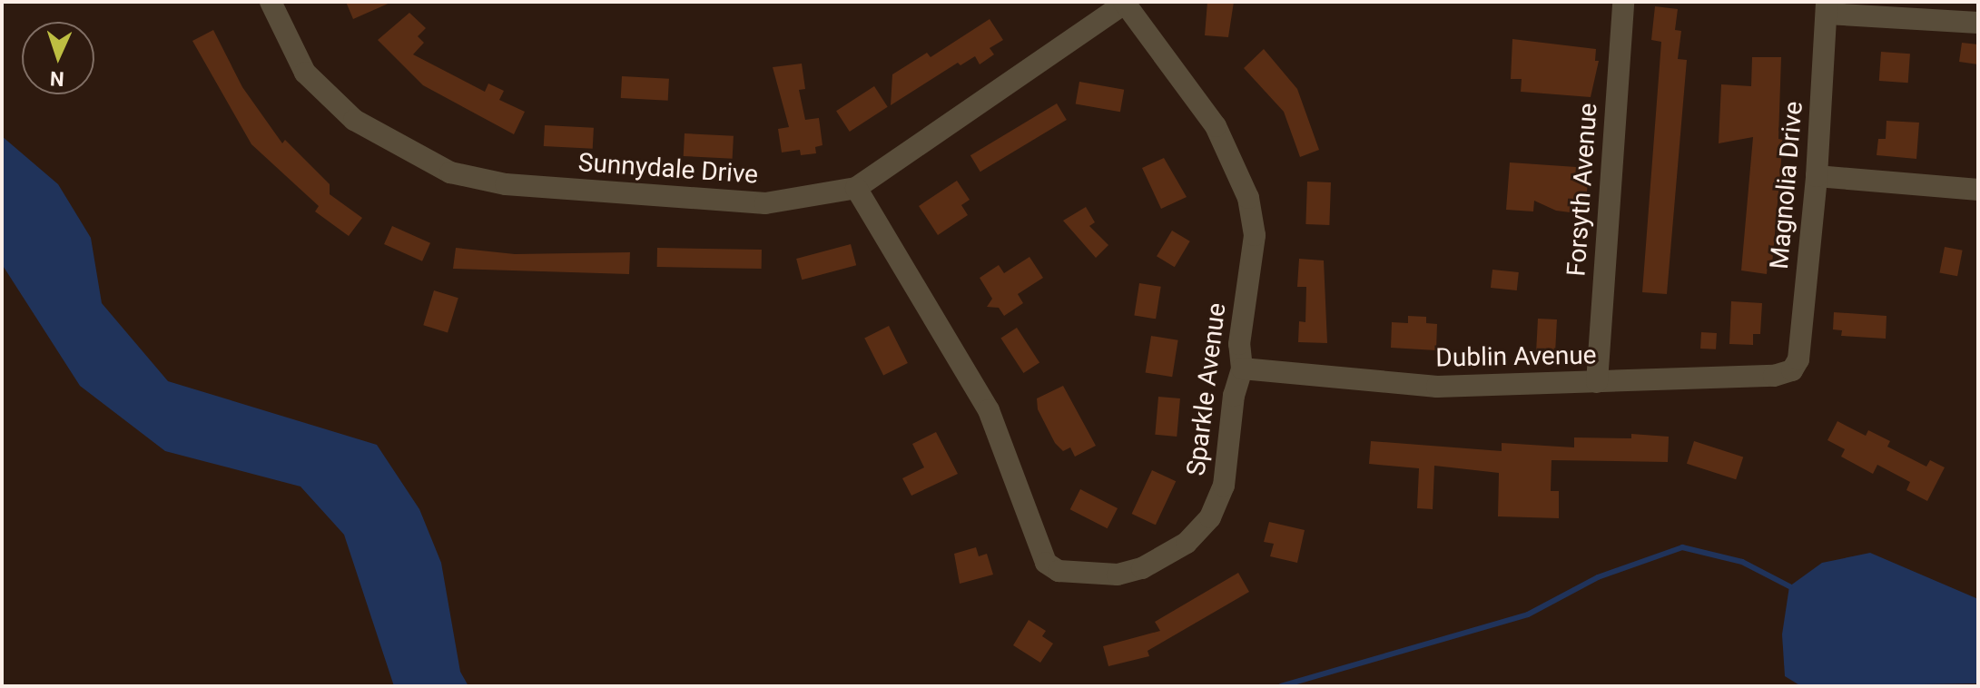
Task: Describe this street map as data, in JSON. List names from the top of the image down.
{
  "streets": {
    "street": [
      "Sunnydale Drive",
      "Magnolia Drive",
      "Forsyth Avenue",
      "Dublin Avenue",
      "Sparkle Avenue"
    ]
  },
  "crossings": [
    ["Sunnydale Drive", "Sparkle Avenue"],
    ["Magnolia Drive", "Dublin Avenue"],
    ["Forsyth Avenue", "Dublin Avenue"],
    ["Dublin Avenue", "Sparkle Avenue"]
  ],
  "north": "bottom"
}
